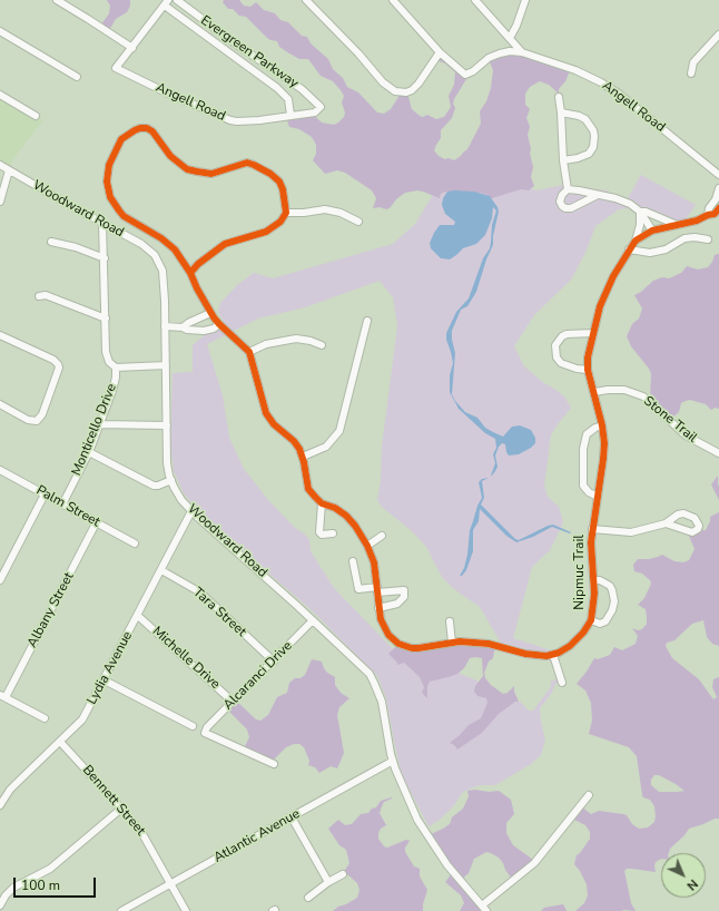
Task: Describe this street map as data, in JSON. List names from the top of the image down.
{
  "streets": {
    "street": [
      "Evergreen Parkway",
      "Angell Road",
      "Woodward Road",
      "Stone Trail",
      "Monticello Drive",
      "Palm Street",
      "Nipmuc Trail",
      "Albany Street",
      "Tara Street",
      "Michelle Drive",
      "Lydia Avenue",
      "Alcaranci Drive",
      "Bennett Street",
      "Atlantic Avenue"
    ]
  },
  "crossings": [
    ["Evergreen Parkway", "Angell Road"],
    ["Woodward Road", "Monticello Drive"],
    ["Woodward Road", "Lydia Avenue"],
    ["Woodward Road", "Alcaranci Drive"],
    ["Woodward Road", "Atlantic Avenue"],
    ["Stone Trail", "Nipmuc Trail"],
    ["Monticello Drive", "Palm Street"],
    ["Palm Street", "Albany Street"],
    ["Tara Street", "Lydia Avenue"],
    ["Tara Street", "Alcaranci Drive"],
    ["Michelle Drive", "Lydia Avenue"],
    ["Michelle Drive", "Alcaranci Drive"],
    ["Lydia Avenue", "Bennett Street"],
    ["Bennett Street", "Atlantic Avenue"]
  ],
  "scale_bar": "100 m",
  "north": "bottom right"
}
